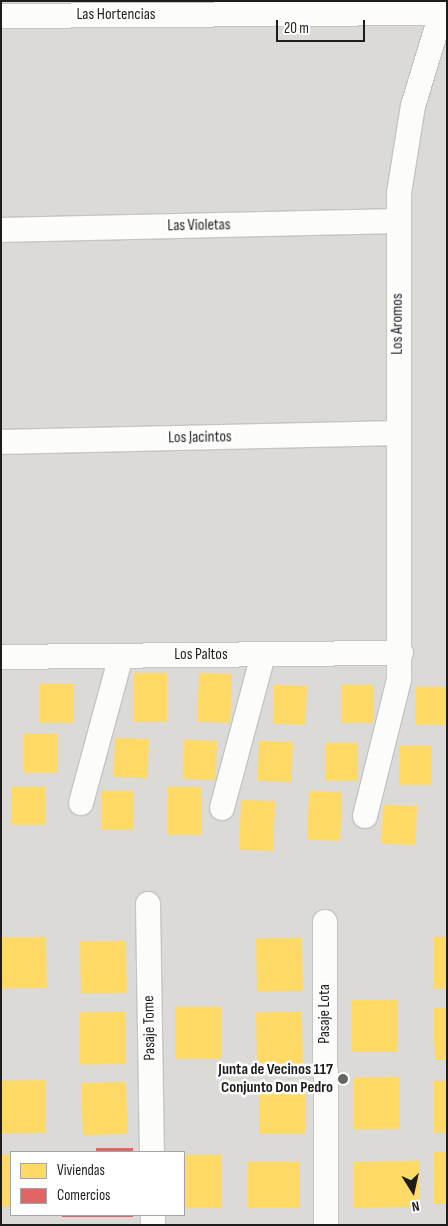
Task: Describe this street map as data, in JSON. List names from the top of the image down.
{
  "streets": {
    "street": [
      "Las Hortencias",
      "Las Violetas",
      "Los Aromos",
      "Los Jacintos",
      "Los Paltos",
      "Pasaje Lota",
      "Pasaje Tome"
    ]
  },
  "crossings": [
    ["Las Hortencias", "Los Aromos"],
    ["Las Violetas", "Los Aromos"],
    ["Los Aromos", "Los Jacintos"],
    ["Los Aromos", "Los Paltos"]
  ],
  "places": ["Junta de Vecinos 117 Conjunto Don Pedro"],
  "legend": ["Viviendas", "Comercios"],
  "scale_bar": "20 m",
  "north": "bottom"
}
